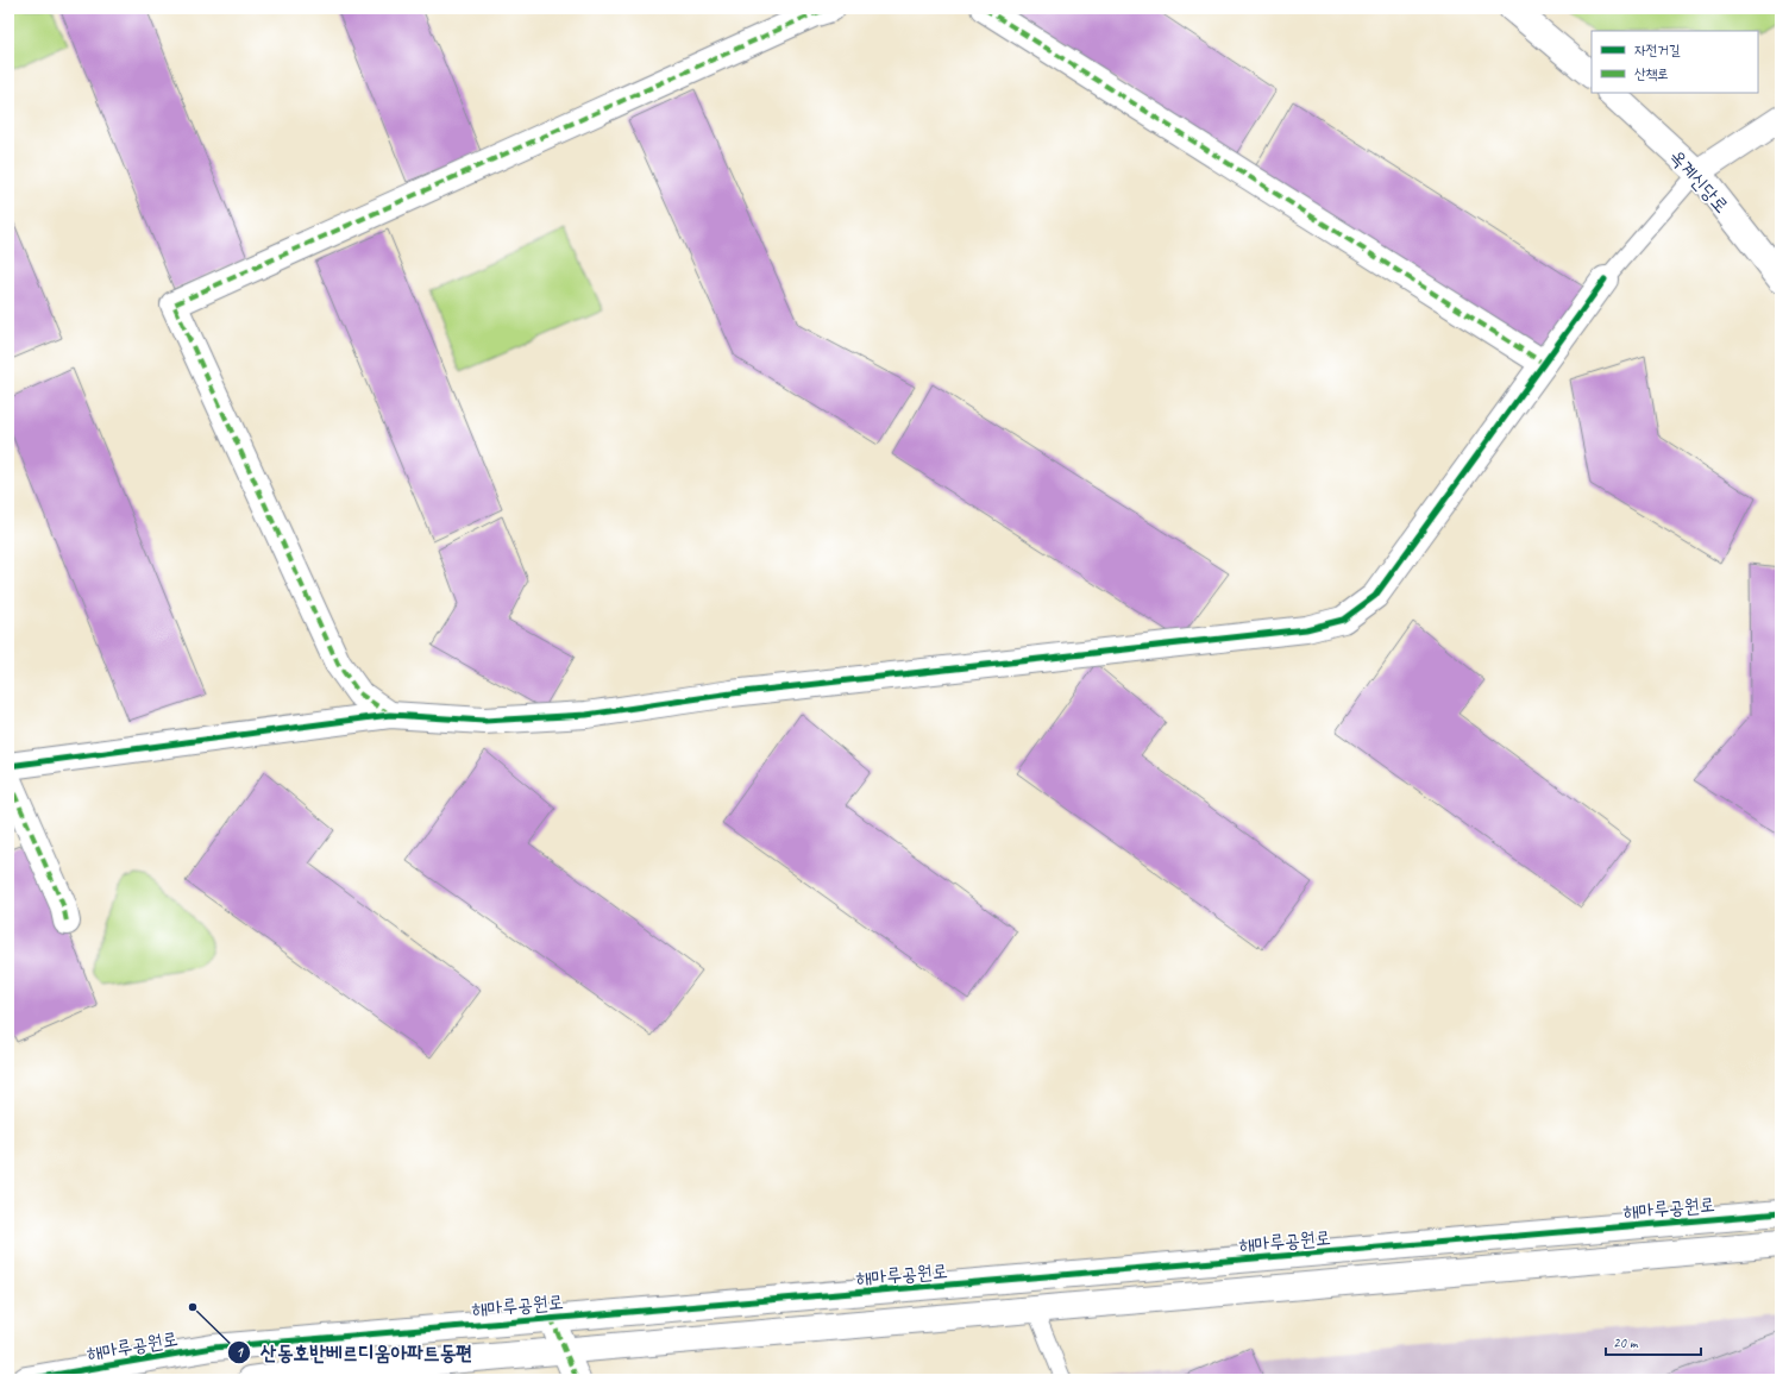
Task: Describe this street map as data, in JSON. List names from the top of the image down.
{
  "streets": {
    "street": ["옥계신당로", "해마루공원로"]
  },
  "places": ["산동호반베르디움아파트동편"],
  "legend": ["자전거길", "산책로"],
  "scale_bar": "20 m"
}
